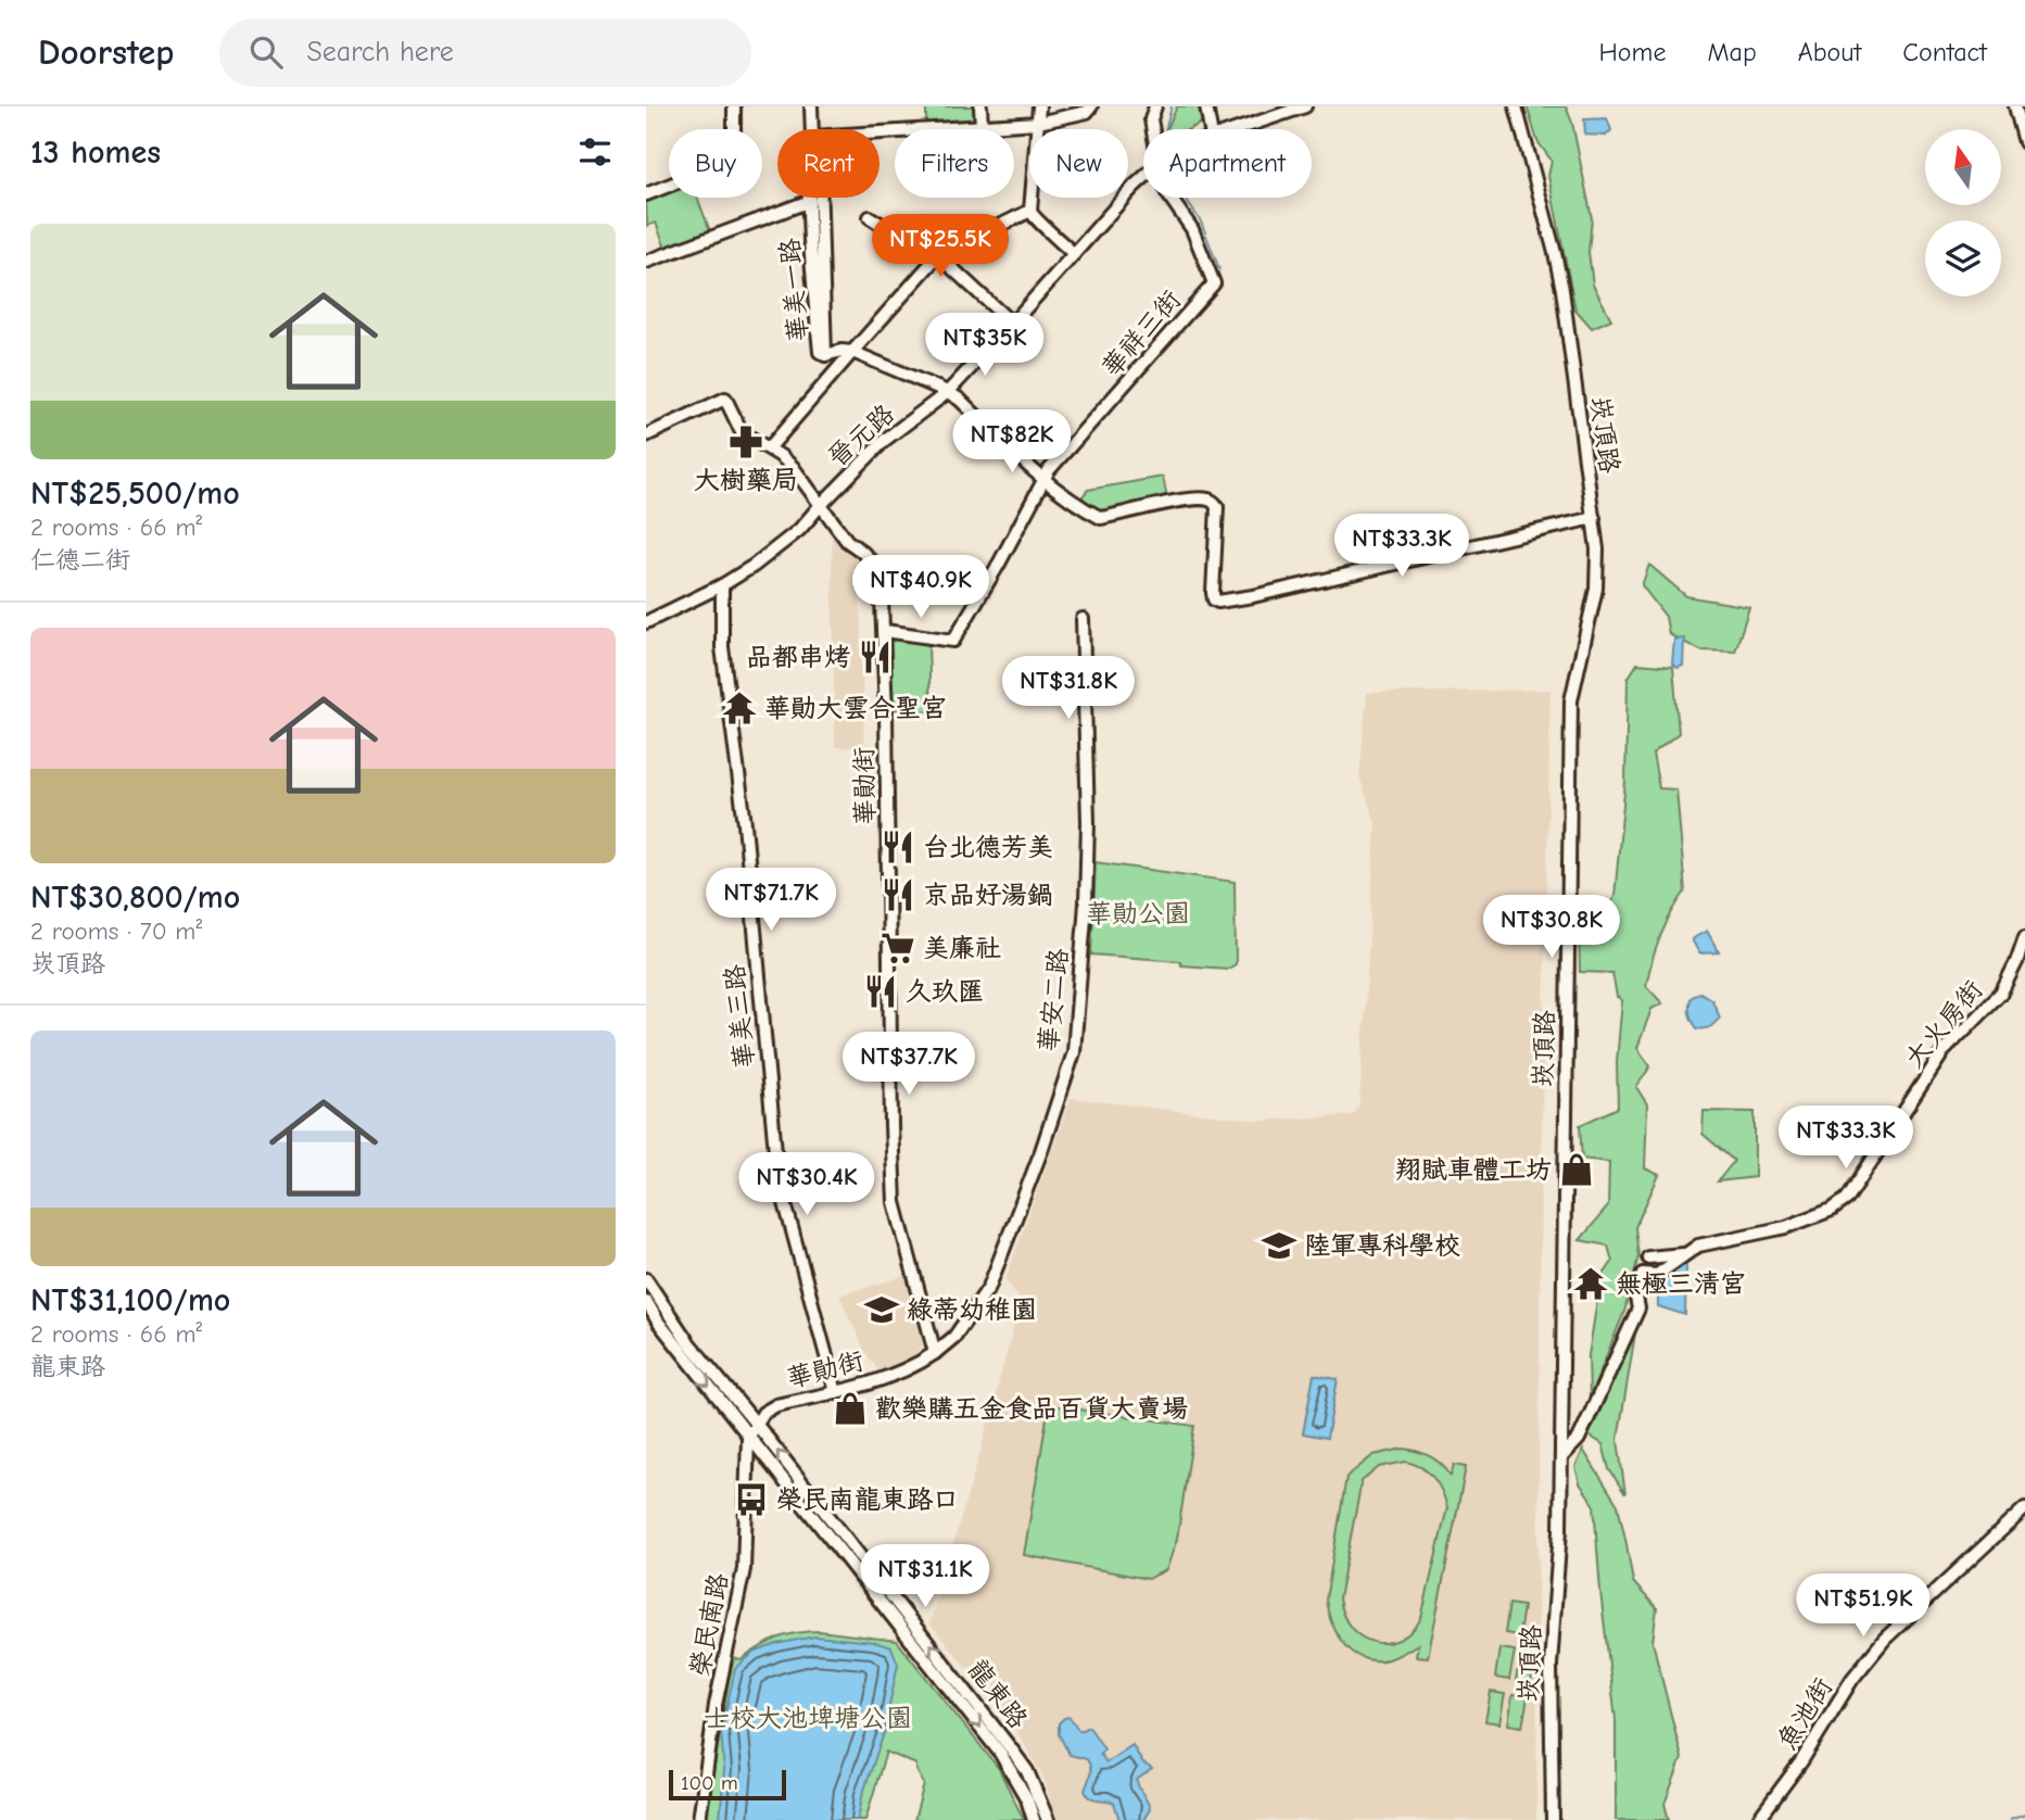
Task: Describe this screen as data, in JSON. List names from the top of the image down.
{
  "streets": {
    "street": [
      "華美一路",
      "華祥三街",
      "崁頂路",
      "晉元路",
      "華勛街",
      "華安二路",
      "華美三路",
      "大火房街",
      "榮民南路",
      "龍東路",
      "魚池街"
    ]
  },
  "crossings": [
    ["華祥三街", "華勛街"],
    ["崁頂路", "大火房街"],
    ["晉元路", "華勛街"],
    ["晉元路", "華美三路"],
    ["華勛街", "華安二路"],
    ["華勛街", "華美三路"],
    ["華勛街", "榮民南路"],
    ["華勛街", "龍東路"],
    ["榮民南路", "龍東路"]
  ],
  "parks": ["華勛公園", "士校大池埤塘公園"],
  "places": {
    "pharmacy": ["大樹藥局"],
    "restaurant": [
      "品都串烤",
      "台北德芳美",
      "京品好湯鍋",
      "久玖匯"
    ],
    "temple": ["華勛大雲合聖宮", "無極三清宮"],
    "supermarket": ["美廉社"],
    "shop": ["翔賦車體工坊", "歡樂購五金食品百貨大賣場"],
    "school or university": ["陸軍專科學校", "綠蒂幼稚園"],
    "bus stop": ["榮民南龍東路口"]
  },
  "scale_bar": "100 m",
  "north": "top",
  "page": {
    "header": "Doorstep",
    "search": "Search here",
    "nav": [
      "Home",
      "Map",
      "About",
      "Contact"
    ],
    "heading": "13 homes",
    "chip": [
      "Buy",
      "Rent",
      "Filters",
      "New",
      "Apartment"
    ],
    "list": [
      {
        "name": "NT$25,500/mo",
        "note": "2 rooms · 66 m² · 仁德二街"
      },
      {
        "name": "NT$30,800/mo",
        "note": "2 rooms · 70 m² · 崁頂路"
      },
      {
        "name": "NT$31,100/mo",
        "note": "2 rooms · 66 m² · 龍東路"
      }
    ],
    "price": [
      "NT$25.5K",
      "NT$35K",
      "NT$82K",
      "NT$33.3K",
      "NT$40.9K",
      "NT$31.8K",
      "NT$71.7K",
      "NT$30.8K",
      "NT$37.7K",
      "NT$33.3K",
      "NT$30.4K",
      "NT$31.1K",
      "NT$51.9K"
    ],
    "scale": "100 m"
  }
}
